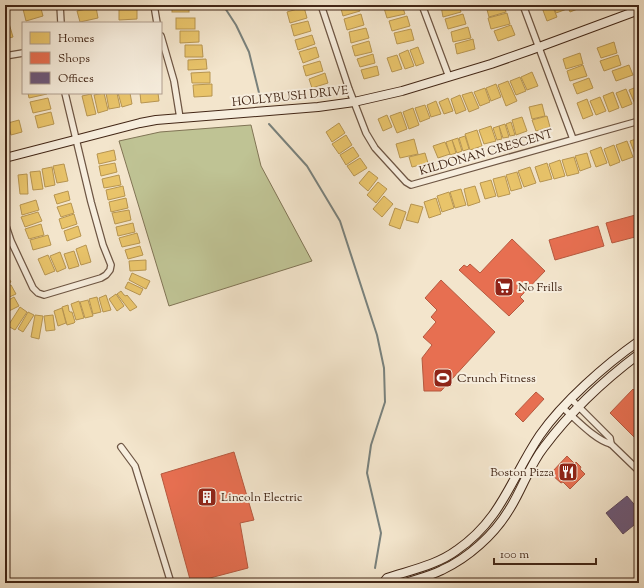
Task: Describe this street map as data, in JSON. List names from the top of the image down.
{
  "streets": {
    "main road": ["HOLLYBUSH DRIVE"],
    "street": ["KILDONAN CRESCENT"]
  },
  "crossings": [
    ["HOLLYBUSH DRIVE", "KILDONAN CRESCENT"]
  ],
  "places": {
    "supermarket": ["No Frills"],
    "sports": ["Crunch Fitness"],
    "restaurant": ["Boston Pizza"],
    "building": ["Lincoln Electric"]
  },
  "legend": ["Homes", "Shops", "Offices"],
  "scale_bar": "100 m"
}
